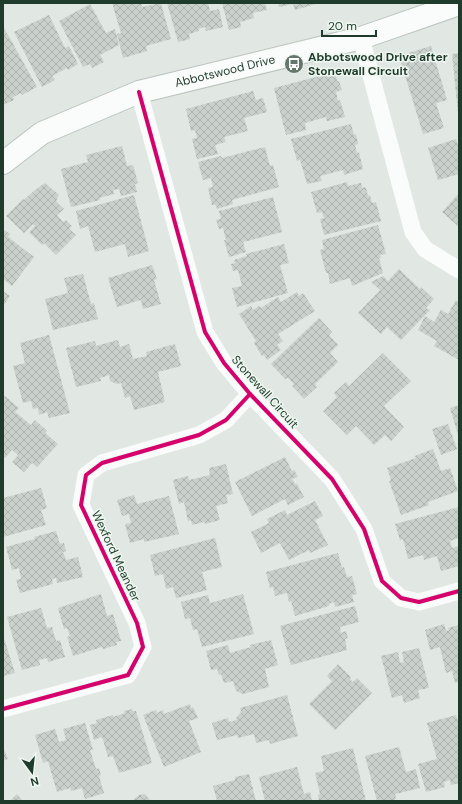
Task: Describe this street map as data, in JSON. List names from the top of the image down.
{
  "streets": {
    "street": ["Abbotswood Drive", "Stonewall Circuit", "Wexford Meander"]
  },
  "crossings": [
    ["Abbotswood Drive", "Stonewall Circuit"],
    ["Stonewall Circuit", "Wexford Meander"]
  ],
  "places": {
    "bus stop": ["Abbotswood Drive after Stonewall Circuit"]
  },
  "scale_bar": "20 m",
  "north": "bottom"
}
